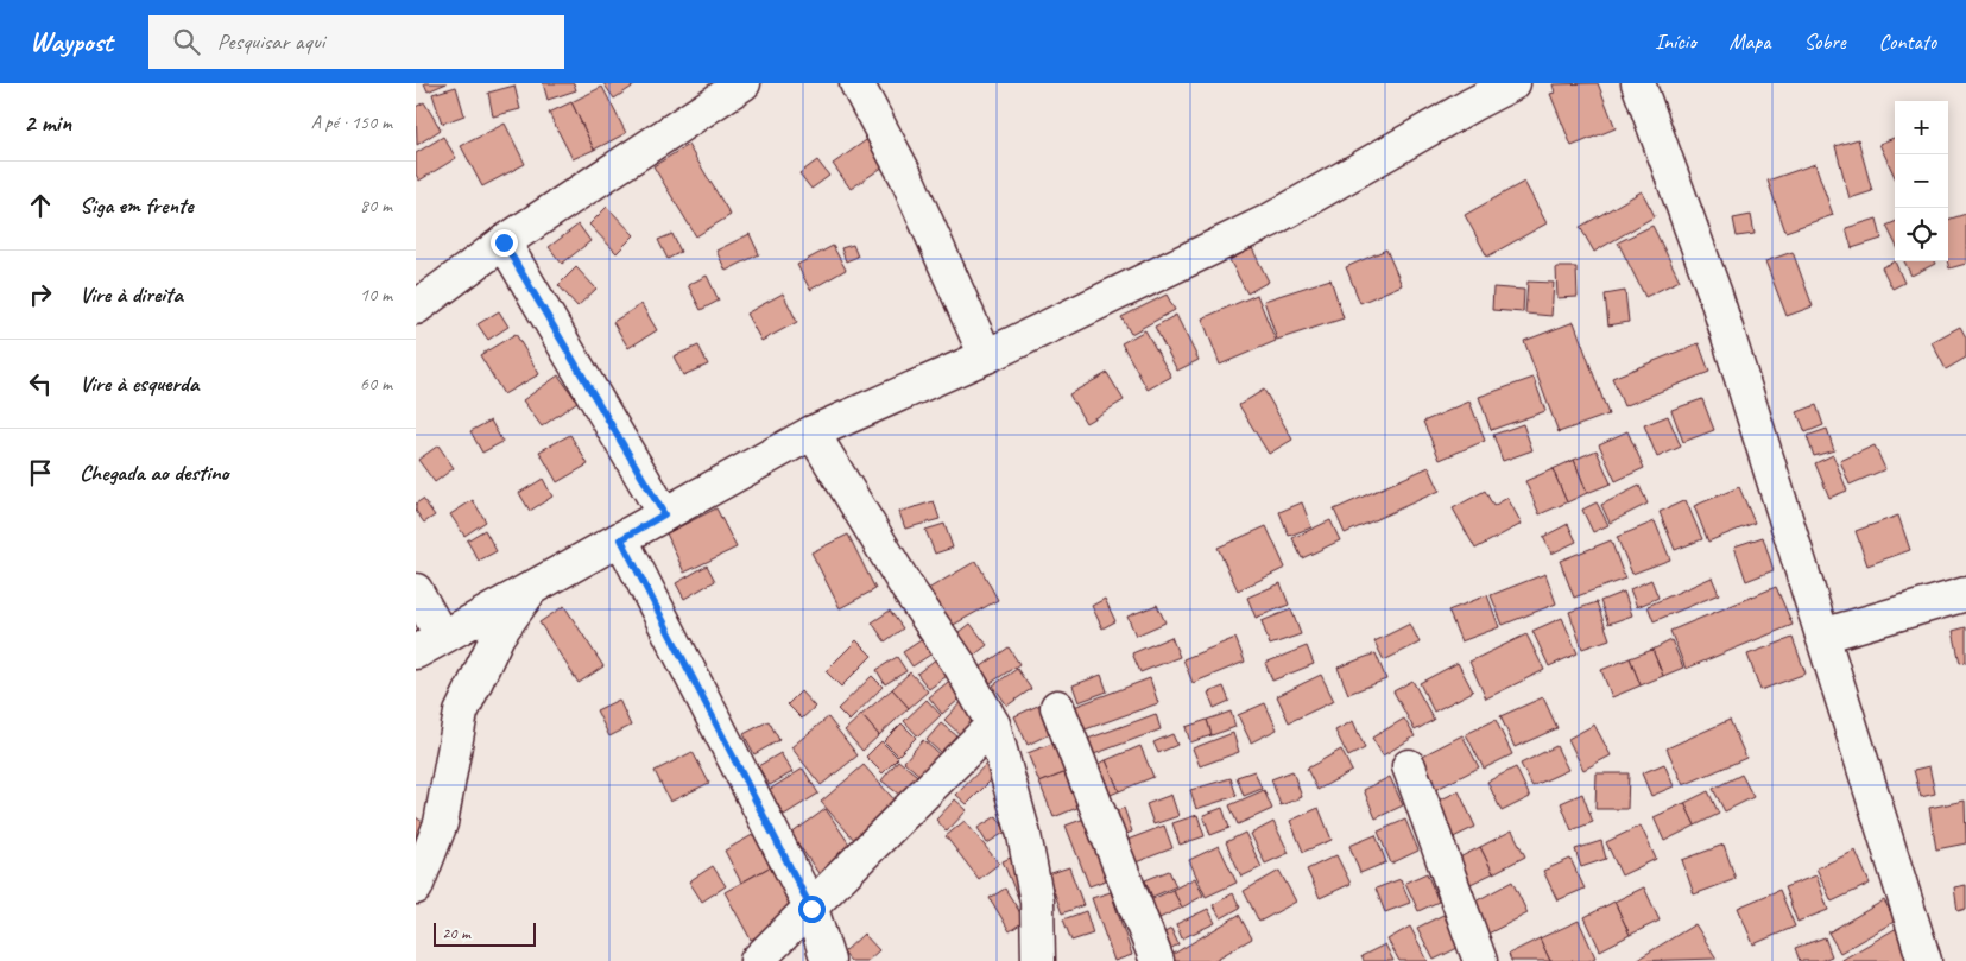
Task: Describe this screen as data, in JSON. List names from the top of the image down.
{
  "scale_bar": "20 m",
  "page": {
    "header": "Waypost",
    "search": "Pesquisar aqui",
    "nav": [
      "Início",
      "Mapa",
      "Sobre",
      "Contato"
    ],
    "heading": ["2 min", "A pé · 150 m"],
    "map_buttons": ["+", "−"],
    "list": [
      ["Siga em frente", "80 m"],
      ["Vire à direita", "10 m"],
      ["Vire à esquerda", "60 m"],
      "Chegada ao destino"
    ],
    "scale": "20 m"
  }
}
